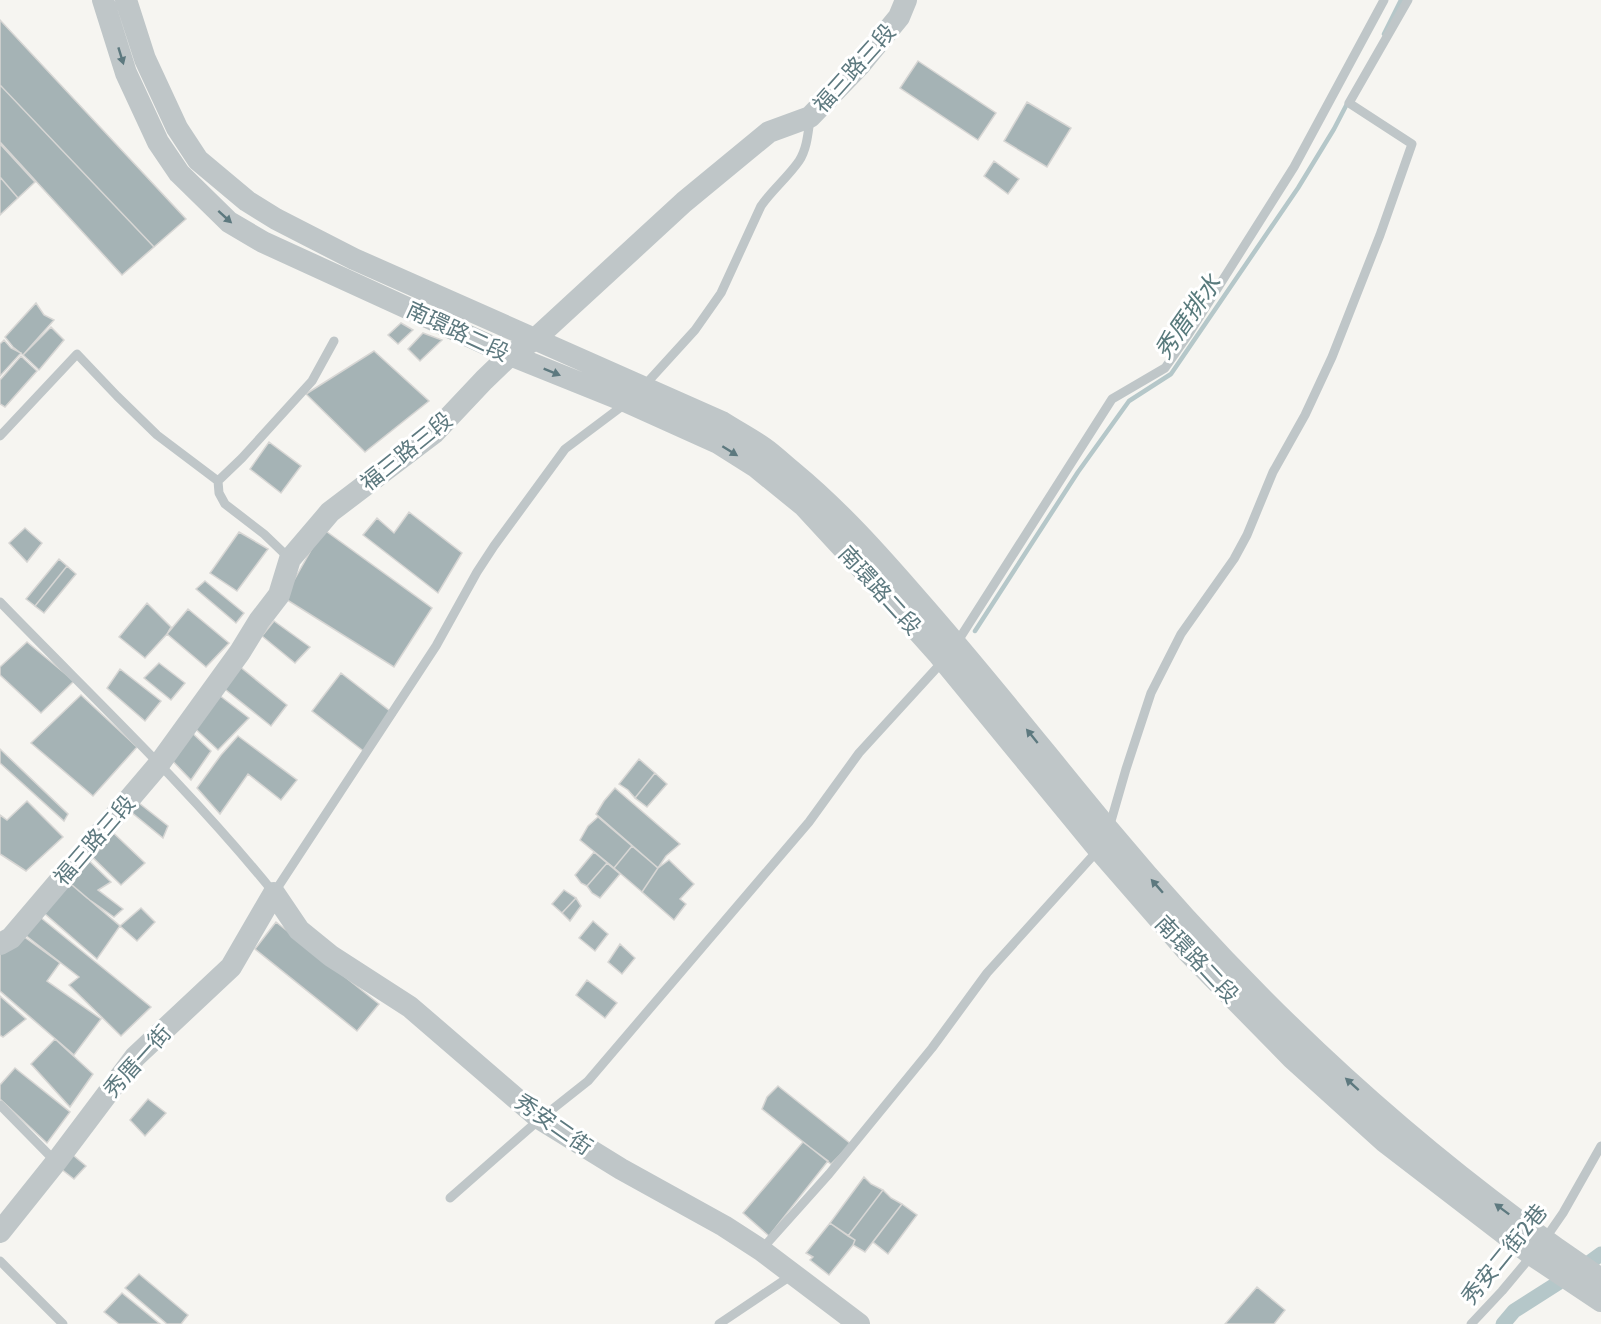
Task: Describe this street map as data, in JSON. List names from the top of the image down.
{
  "streets": {
    "street": [
      "福三路三段",
      "南環路二段",
      "秀厝一街",
      "秀安二街"
    ],
    "lane": ["秀安二街2巷"]
  },
  "crossings": [
    ["福三路三段", "南環路二段"],
    ["南環路二段", "秀安二街2巷"],
    ["秀厝一街", "秀安二街"]
  ],
  "water": ["秀厝排水"]
}
